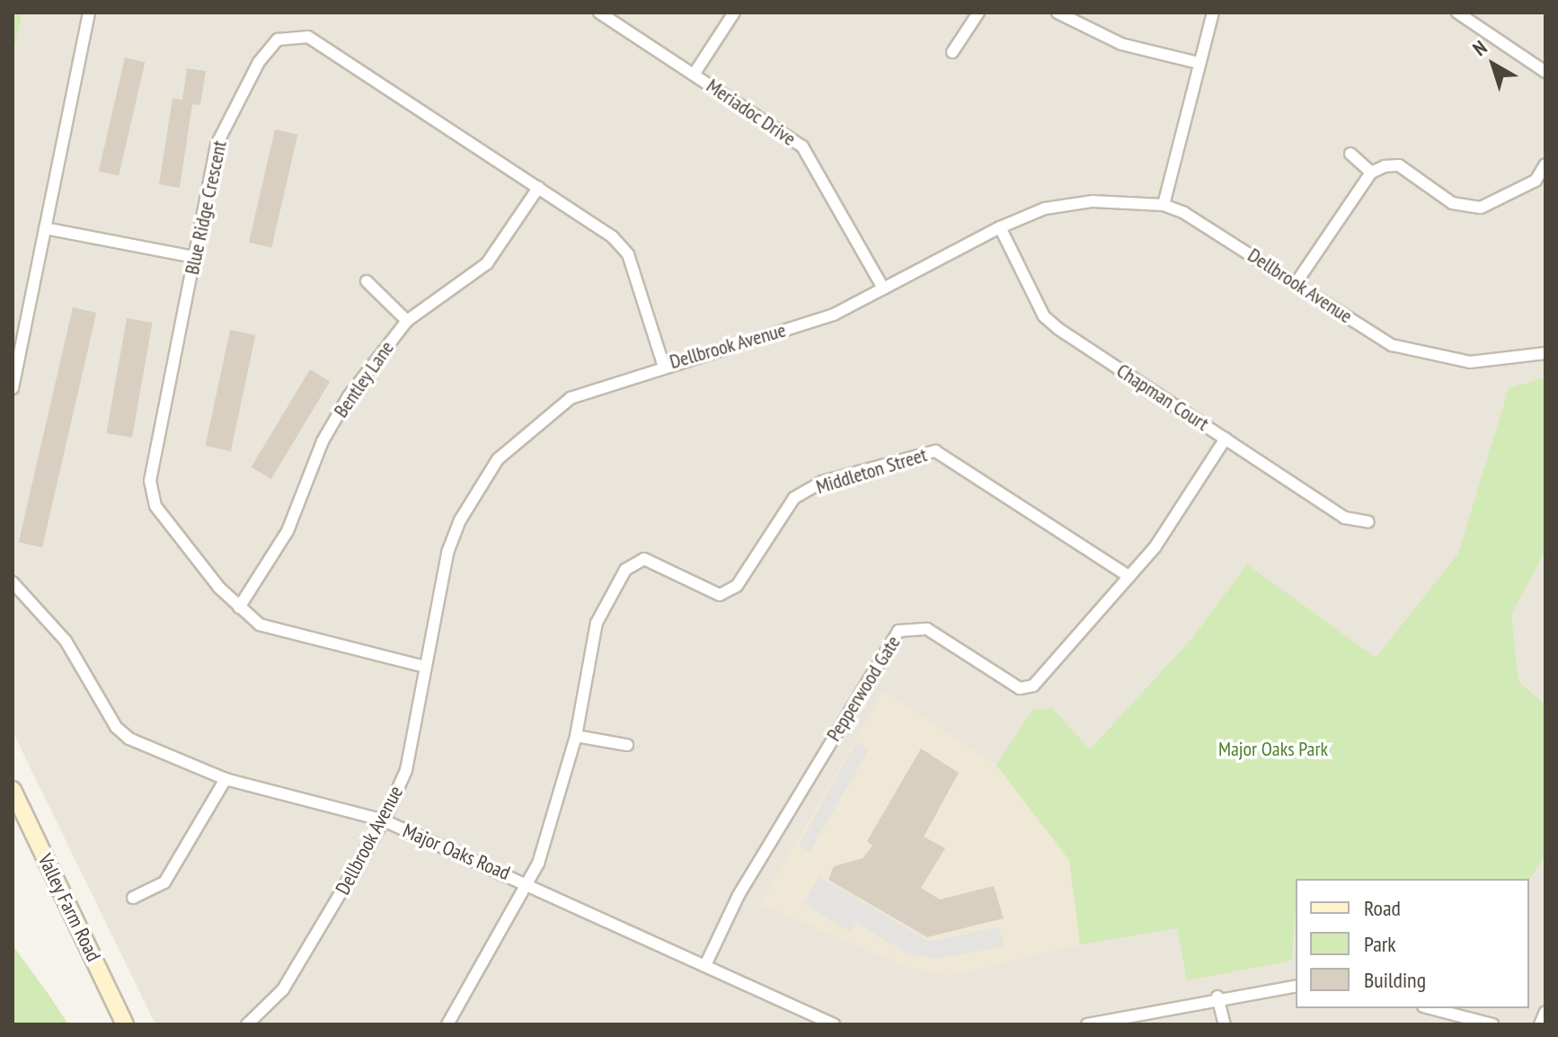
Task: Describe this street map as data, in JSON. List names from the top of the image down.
{
  "streets": {
    "street": [
      "Meriadoc Drive",
      "Blue Ridge Crescent",
      "Dellbrook Avenue",
      "Bentley Lane",
      "Chapman Court",
      "Middleton Street",
      "Pepperwood Gate",
      "Major Oaks Road",
      "Valley Farm Road"
    ]
  },
  "crossings": [
    ["Meriadoc Drive", "Dellbrook Avenue"],
    ["Blue Ridge Crescent", "Dellbrook Avenue"],
    ["Blue Ridge Crescent", "Bentley Lane"],
    ["Dellbrook Avenue", "Chapman Court"],
    ["Dellbrook Avenue", "Major Oaks Road"],
    ["Chapman Court", "Pepperwood Gate"],
    ["Middleton Street", "Pepperwood Gate"],
    ["Middleton Street", "Major Oaks Road"],
    ["Pepperwood Gate", "Major Oaks Road"]
  ],
  "parks": ["Major Oaks Park"],
  "legend": ["Road", "Park", "Building"],
  "north": "top left"
}
